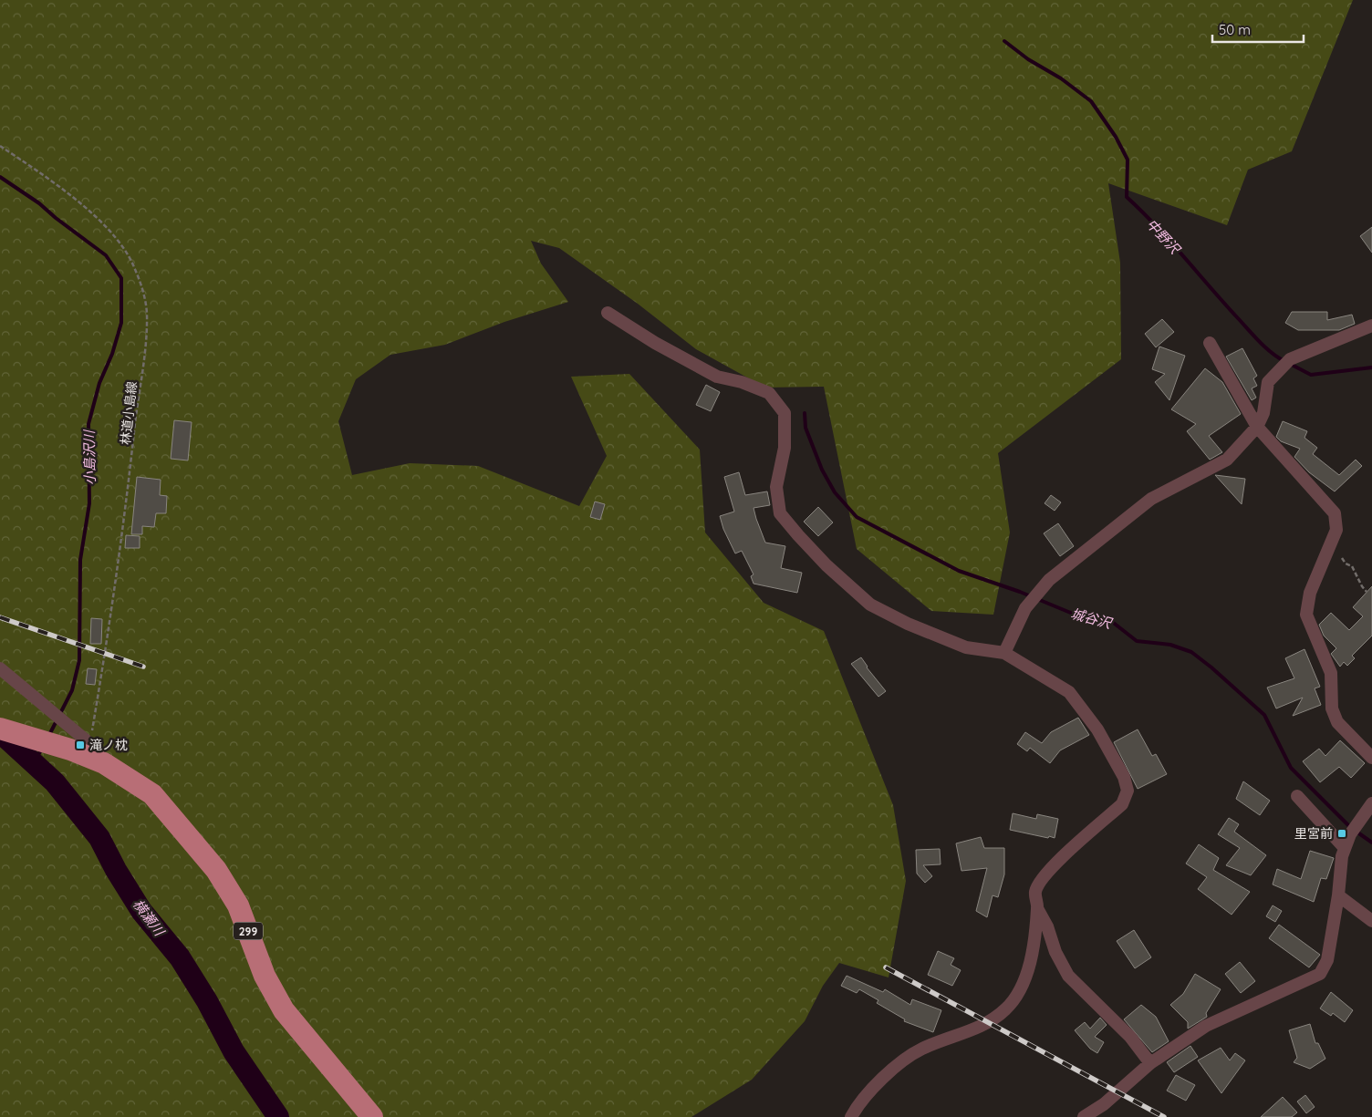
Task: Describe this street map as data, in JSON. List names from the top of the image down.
{
  "streets": {
    "highway": ["299"],
    "path": ["林道小島線"]
  },
  "crossings": [
    ["林道小島線", "299"]
  ],
  "water": [
    "中野沢",
    "小島沢川",
    "城谷沢",
    "横瀬川"
  ],
  "places": {
    "transit": ["滝ノ枕", "里宮前"]
  },
  "scale_bar": "50 m"
}
